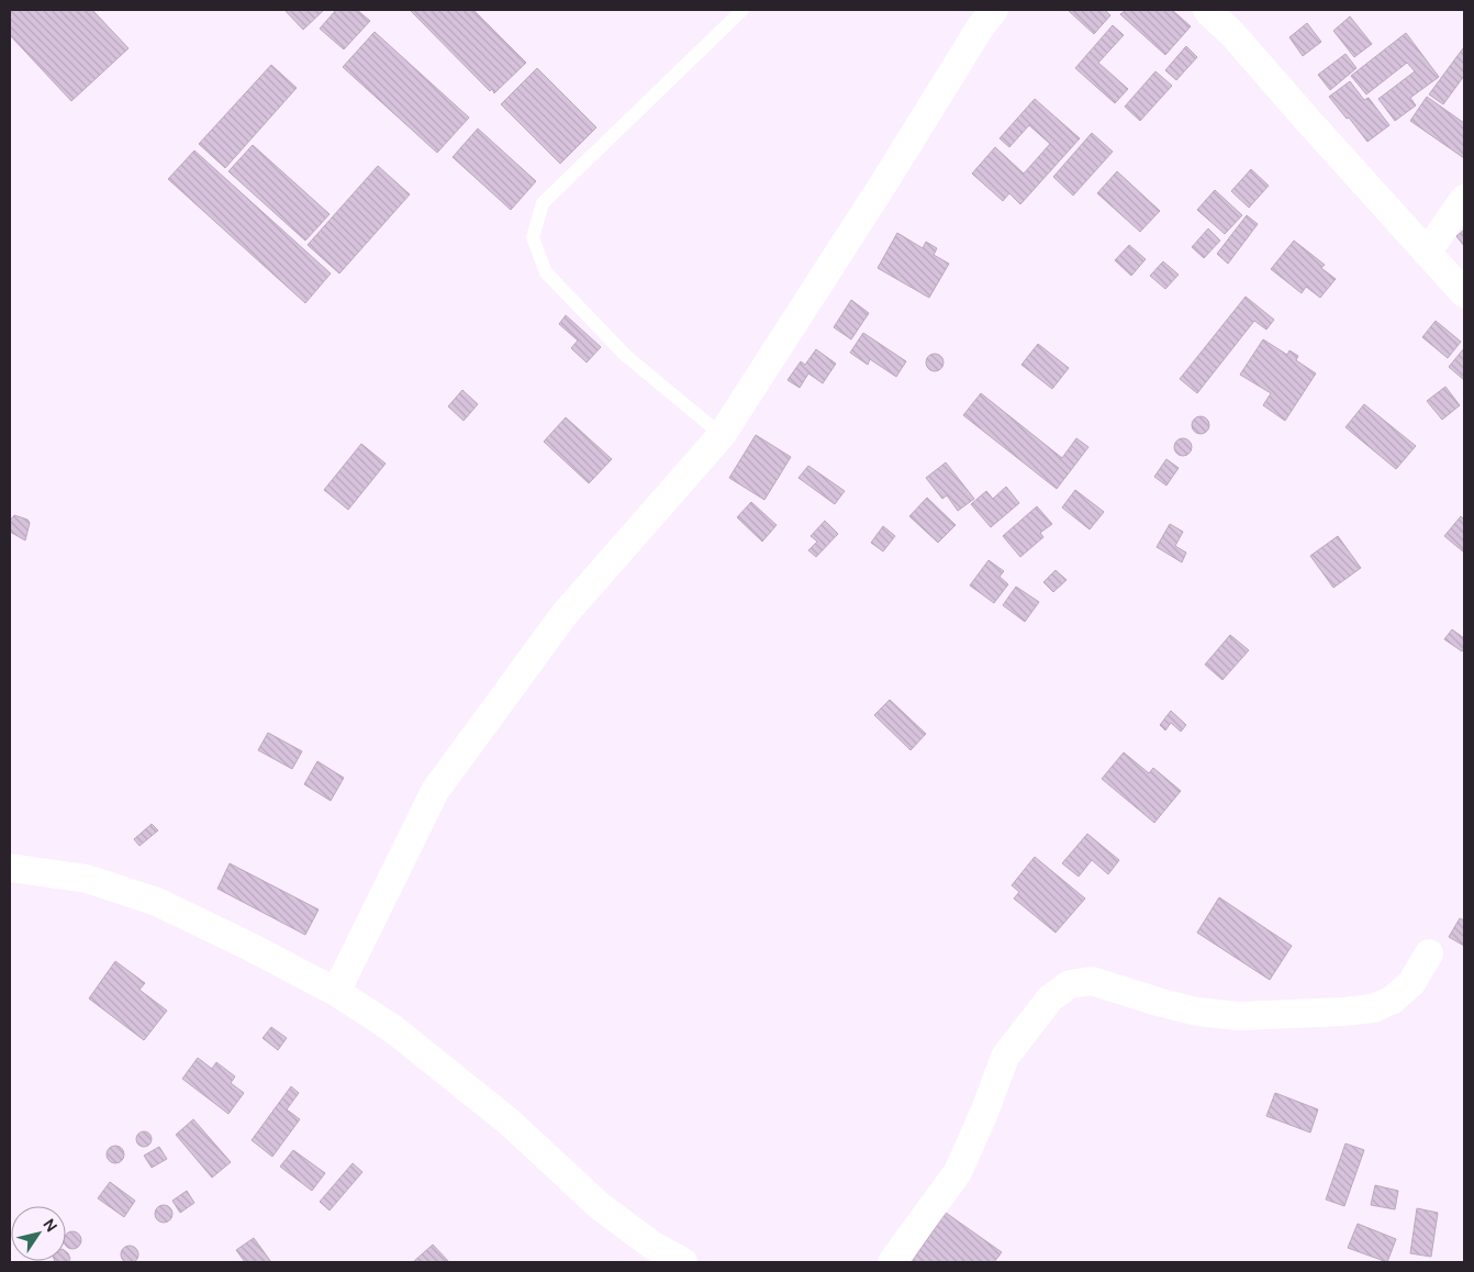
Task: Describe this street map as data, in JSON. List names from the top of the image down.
{
  "north": "top right"
}
